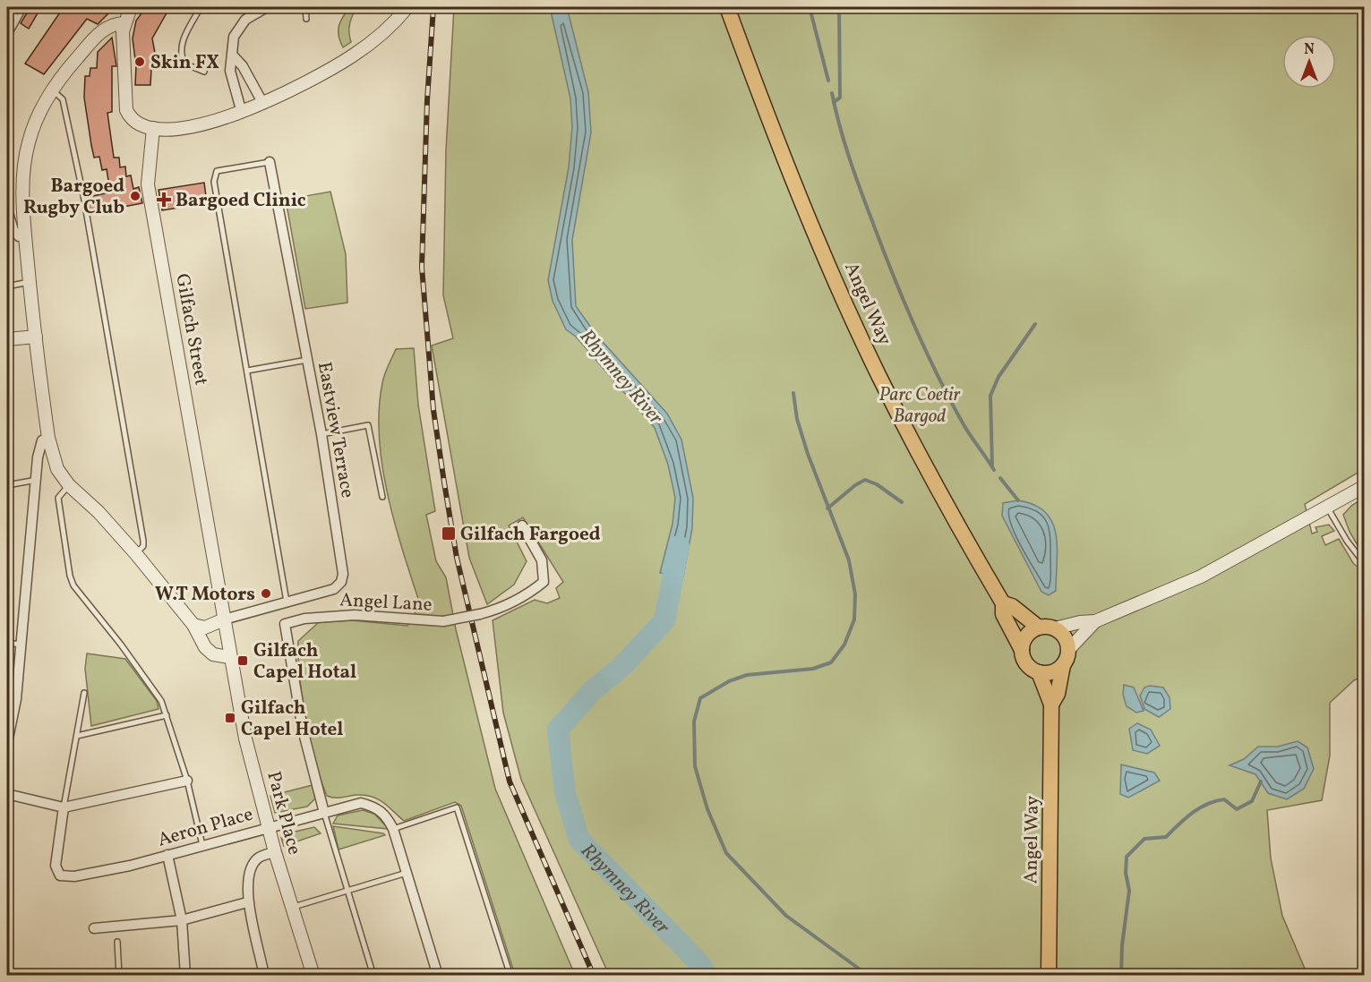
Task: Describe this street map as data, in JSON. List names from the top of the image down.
{
  "streets": {
    "main road": ["Angel Way"],
    "street": [
      "Gilfach Street",
      "Eastview Terrace",
      "Angel Lane",
      "Park Place",
      "Aeron Place"
    ]
  },
  "crossings": [
    ["Gilfach Street", "Eastview Terrace"],
    ["Gilfach Street", "Park Place"],
    ["Angel Lane", "Aeron Place"],
    ["Park Place", "Aeron Place"]
  ],
  "water": ["Rhymney River"],
  "parks": ["Parc Coetir Bargod"],
  "places": {
    "other": ["Skin FX", "Bargoed Rugby Club", "W.T Motors"],
    "health": ["Bargoed Clinic"],
    "transit": ["Gilfach Fargoed", "Gilfach Capel Hotal", "Gilfach Capel Hotel"]
  },
  "north": "top"
}
